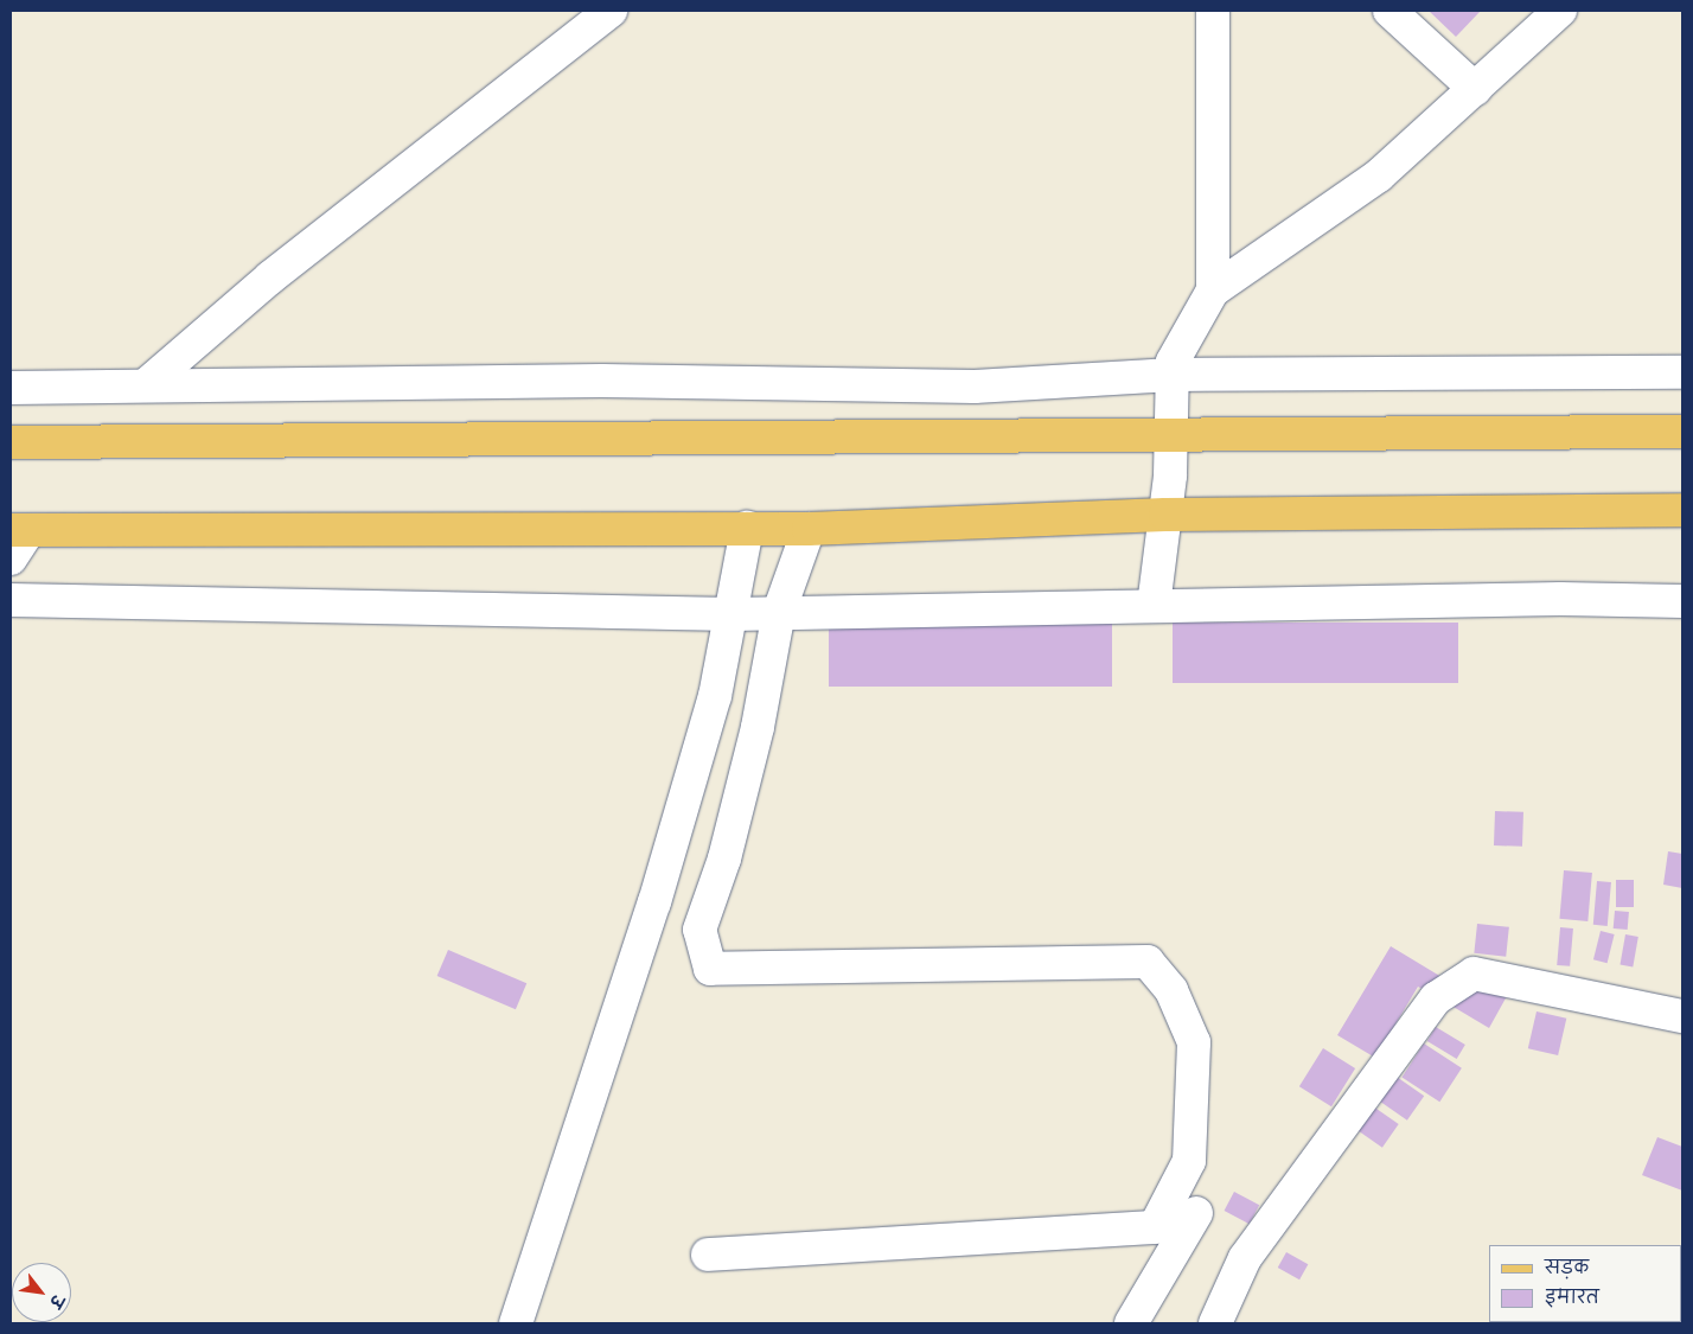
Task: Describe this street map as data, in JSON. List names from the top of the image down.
{
  "legend": ["सड़क", "इमारत"],
  "north": "bottom right"
}
